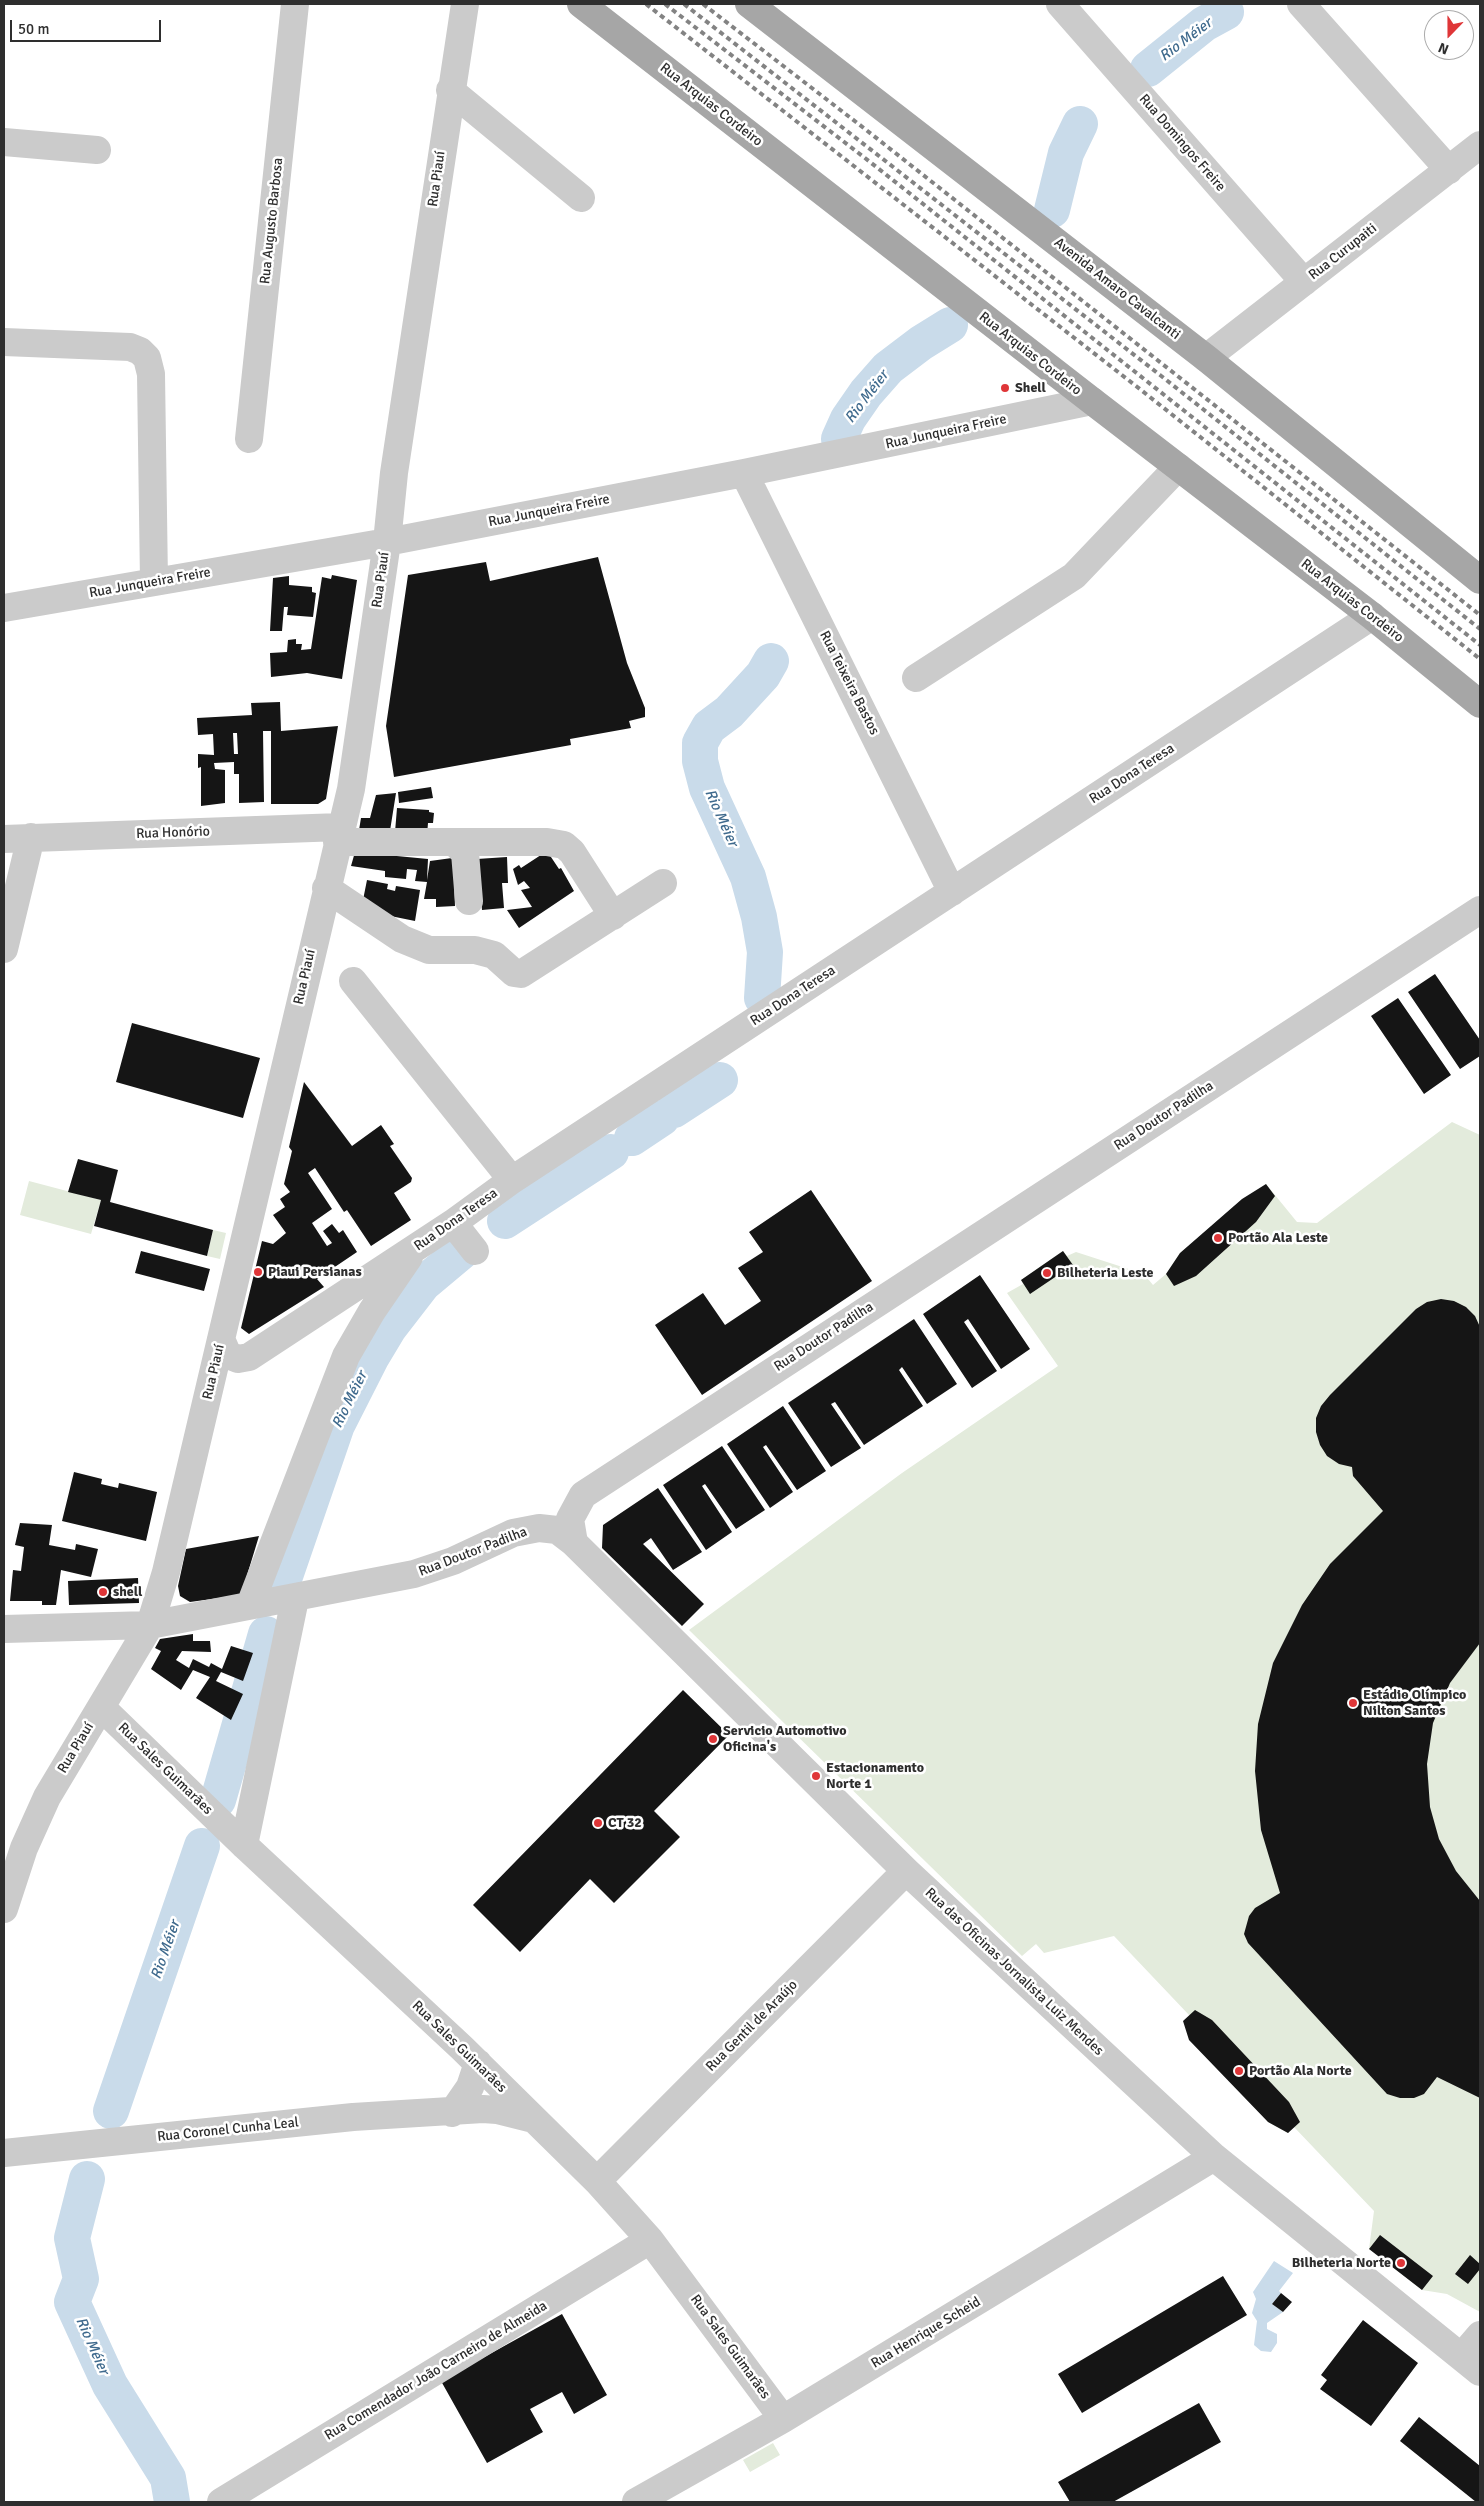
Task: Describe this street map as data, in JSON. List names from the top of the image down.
{
  "streets": {
    "main road": ["Rua Arquias Cordeiro", "Avenida Amaro Cavalcanti"],
    "street": [
      "Rua Domingos Freire",
      "Rua Piauí",
      "Rua Augusto Barbosa",
      "Rua Curupaiti",
      "Rua Junqueira Freire",
      "Rua Teixeira Bastos",
      "Rua Dona Teresa",
      "Rua Honório",
      "Rua Doutor Padilha",
      "Rua Sales Guimarães",
      "Rua das Oficinas Jornalista Luiz Mendes",
      "Rua Gentil de Araújo",
      "Rua Coronel Cunha Leal",
      "Rua Henrique Scheid",
      "Rua Comendador João Carneiro de Almeida"
    ]
  },
  "crossings": [
    ["Rua Arquias Cordeiro", "Rua Junqueira Freire"],
    ["Rua Arquias Cordeiro", "Rua Dona Teresa"],
    ["Rua Domingos Freire", "Rua Curupaiti"],
    ["Rua Piauí", "Rua Junqueira Freire"],
    ["Rua Piauí", "Rua Dona Teresa"],
    ["Rua Piauí", "Rua Honório"],
    ["Rua Piauí", "Rua Doutor Padilha"],
    ["Rua Piauí", "Rua Sales Guimarães"],
    ["Rua Curupaiti", "Avenida Amaro Cavalcanti"],
    ["Rua Junqueira Freire", "Rua Teixeira Bastos"],
    ["Rua Teixeira Bastos", "Rua Dona Teresa"],
    ["Rua Doutor Padilha", "Rua das Oficinas Jornalista Luiz Mendes"],
    ["Rua Sales Guimarães", "Rua Gentil de Araújo"],
    ["Rua Sales Guimarães", "Rua Coronel Cunha Leal"],
    ["Rua Sales Guimarães", "Rua Henrique Scheid"],
    ["Rua Sales Guimarães", "Rua Comendador João Carneiro de Almeida"],
    ["Rua das Oficinas Jornalista Luiz Mendes", "Rua Gentil de Araújo"],
    ["Rua das Oficinas Jornalista Luiz Mendes", "Rua Henrique Scheid"]
  ],
  "water": ["Rio Méier"],
  "places": [
    "Shell",
    "Portão Ala Leste",
    "Piaui Persianas",
    "Bilheteria Leste",
    "shell",
    "Estádio Olímpico Nilton Santos",
    "Servicio Automotivo Oficina's",
    "Estacionamento Norte 1",
    "CT 32",
    "Portão Ala Norte",
    "Bilheteria Norte"
  ],
  "scale_bar": "50 m",
  "north": "bottom"
}
